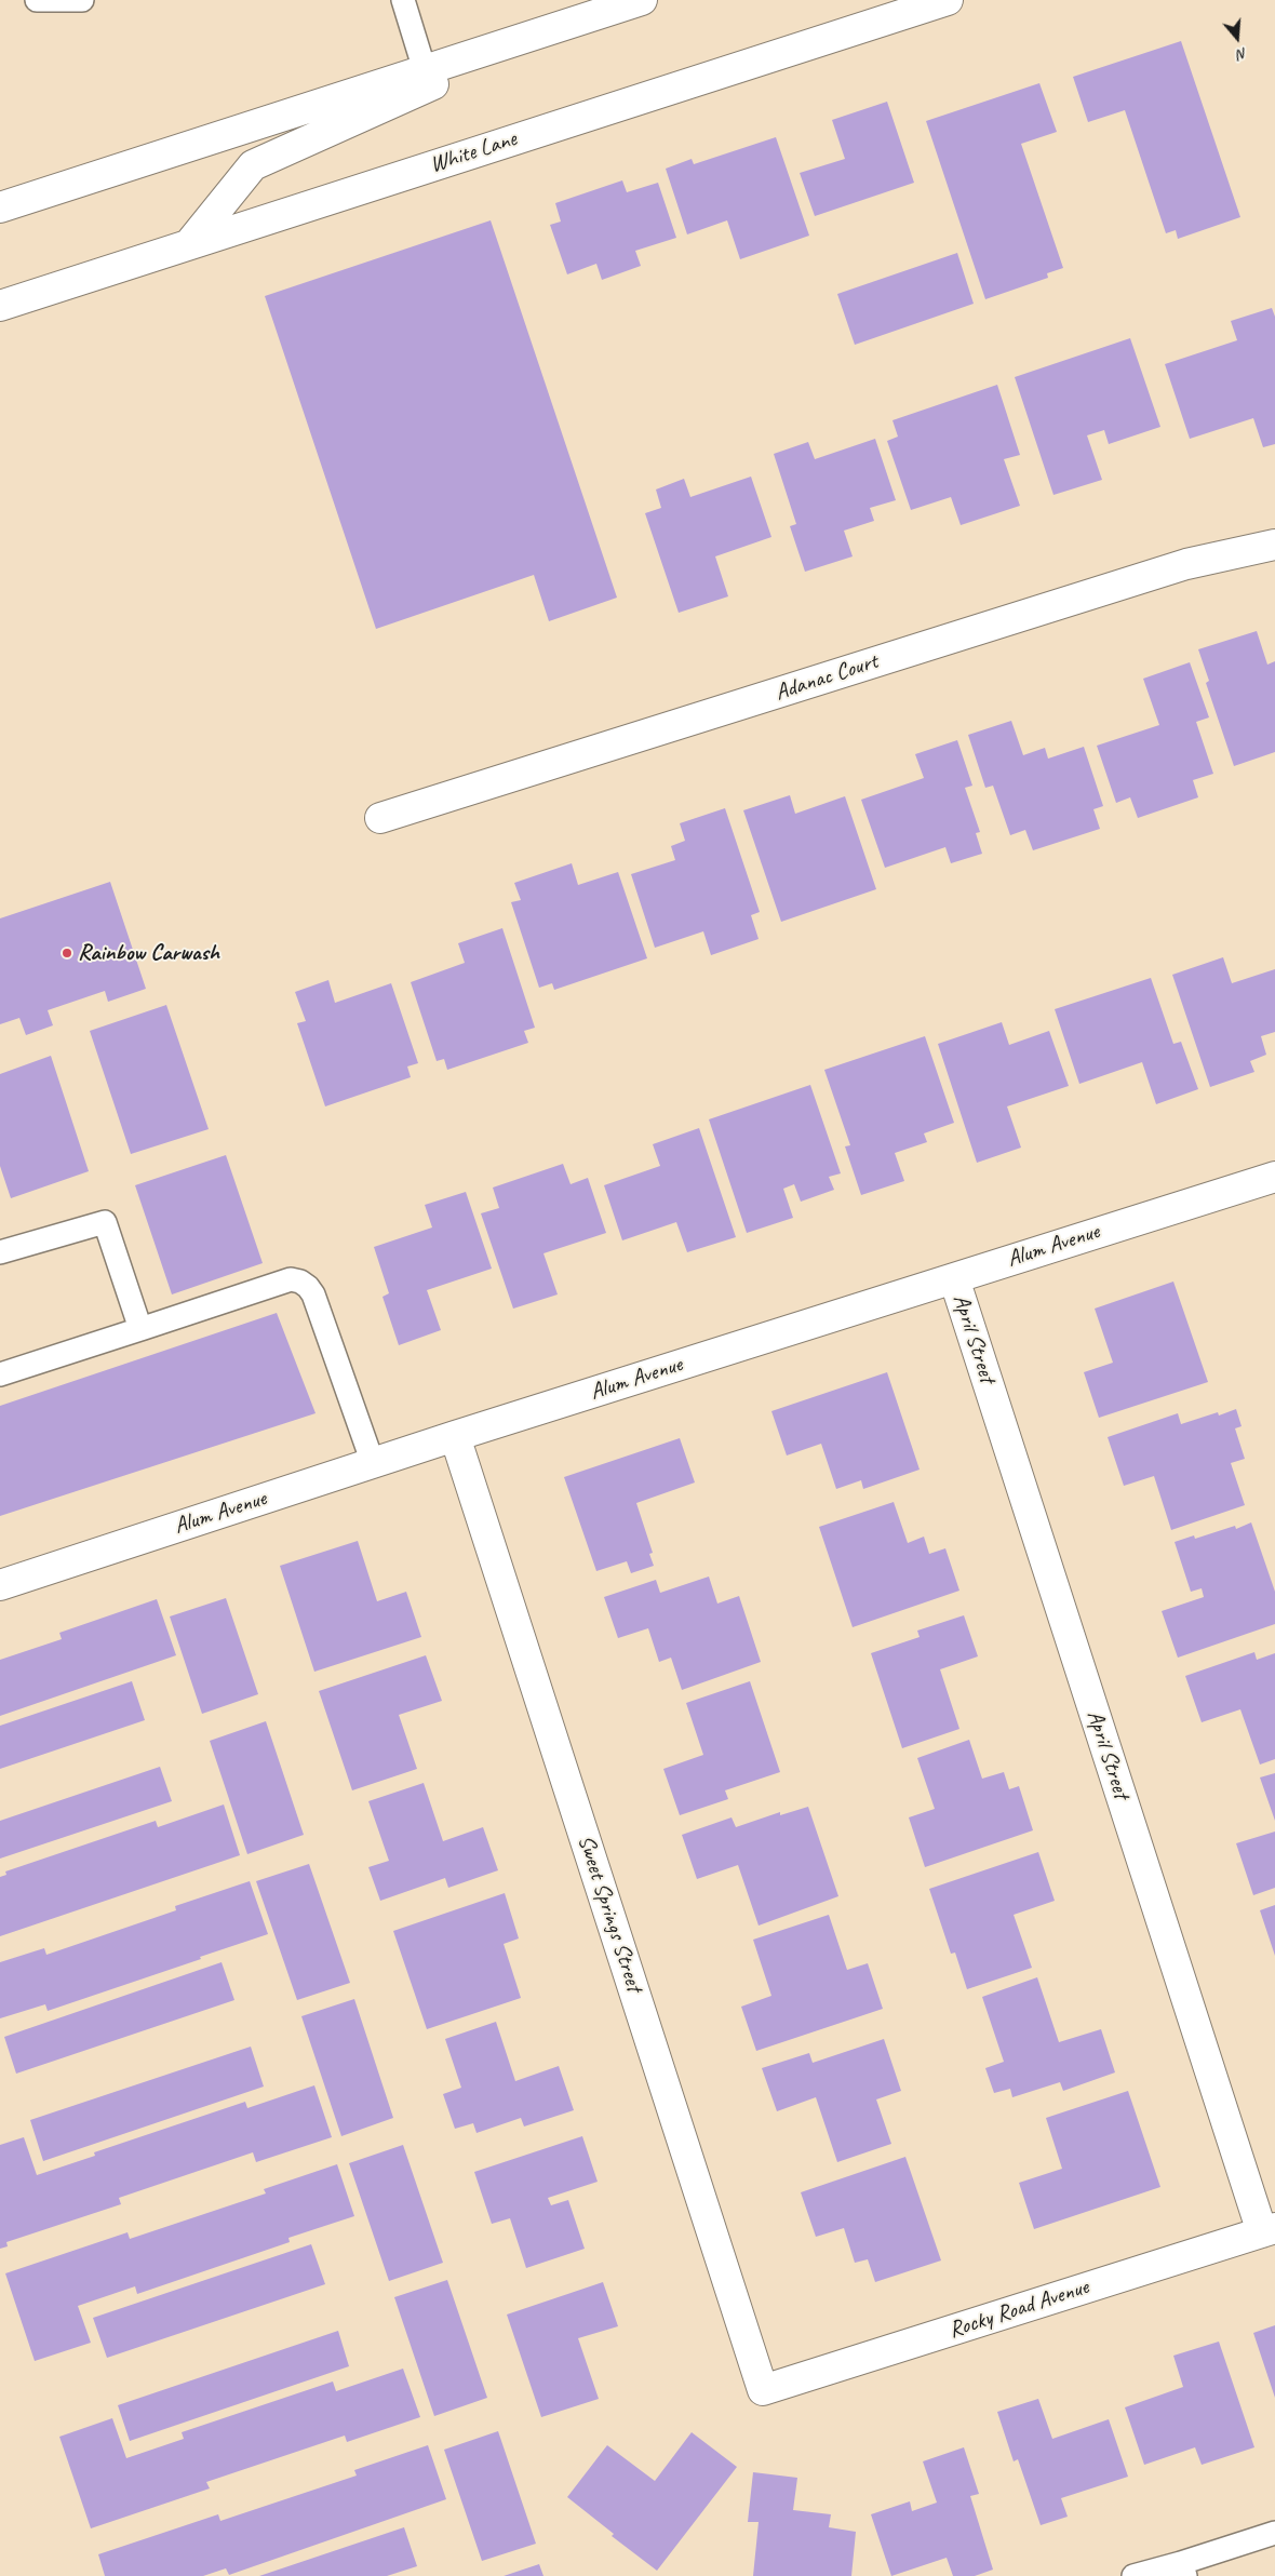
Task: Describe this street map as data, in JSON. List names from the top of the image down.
{
  "streets": {
    "street": [
      "White Lane",
      "Adanac Court",
      "Alum Avenue",
      "April Street",
      "Sweet Springs Street",
      "Rocky Road Avenue"
    ]
  },
  "crossings": [
    ["Alum Avenue", "April Street"],
    ["Alum Avenue", "Sweet Springs Street"],
    ["April Street", "Rocky Road Avenue"],
    ["Sweet Springs Street", "Rocky Road Avenue"]
  ],
  "places": ["Rainbow Carwash"],
  "north": "bottom"
}
